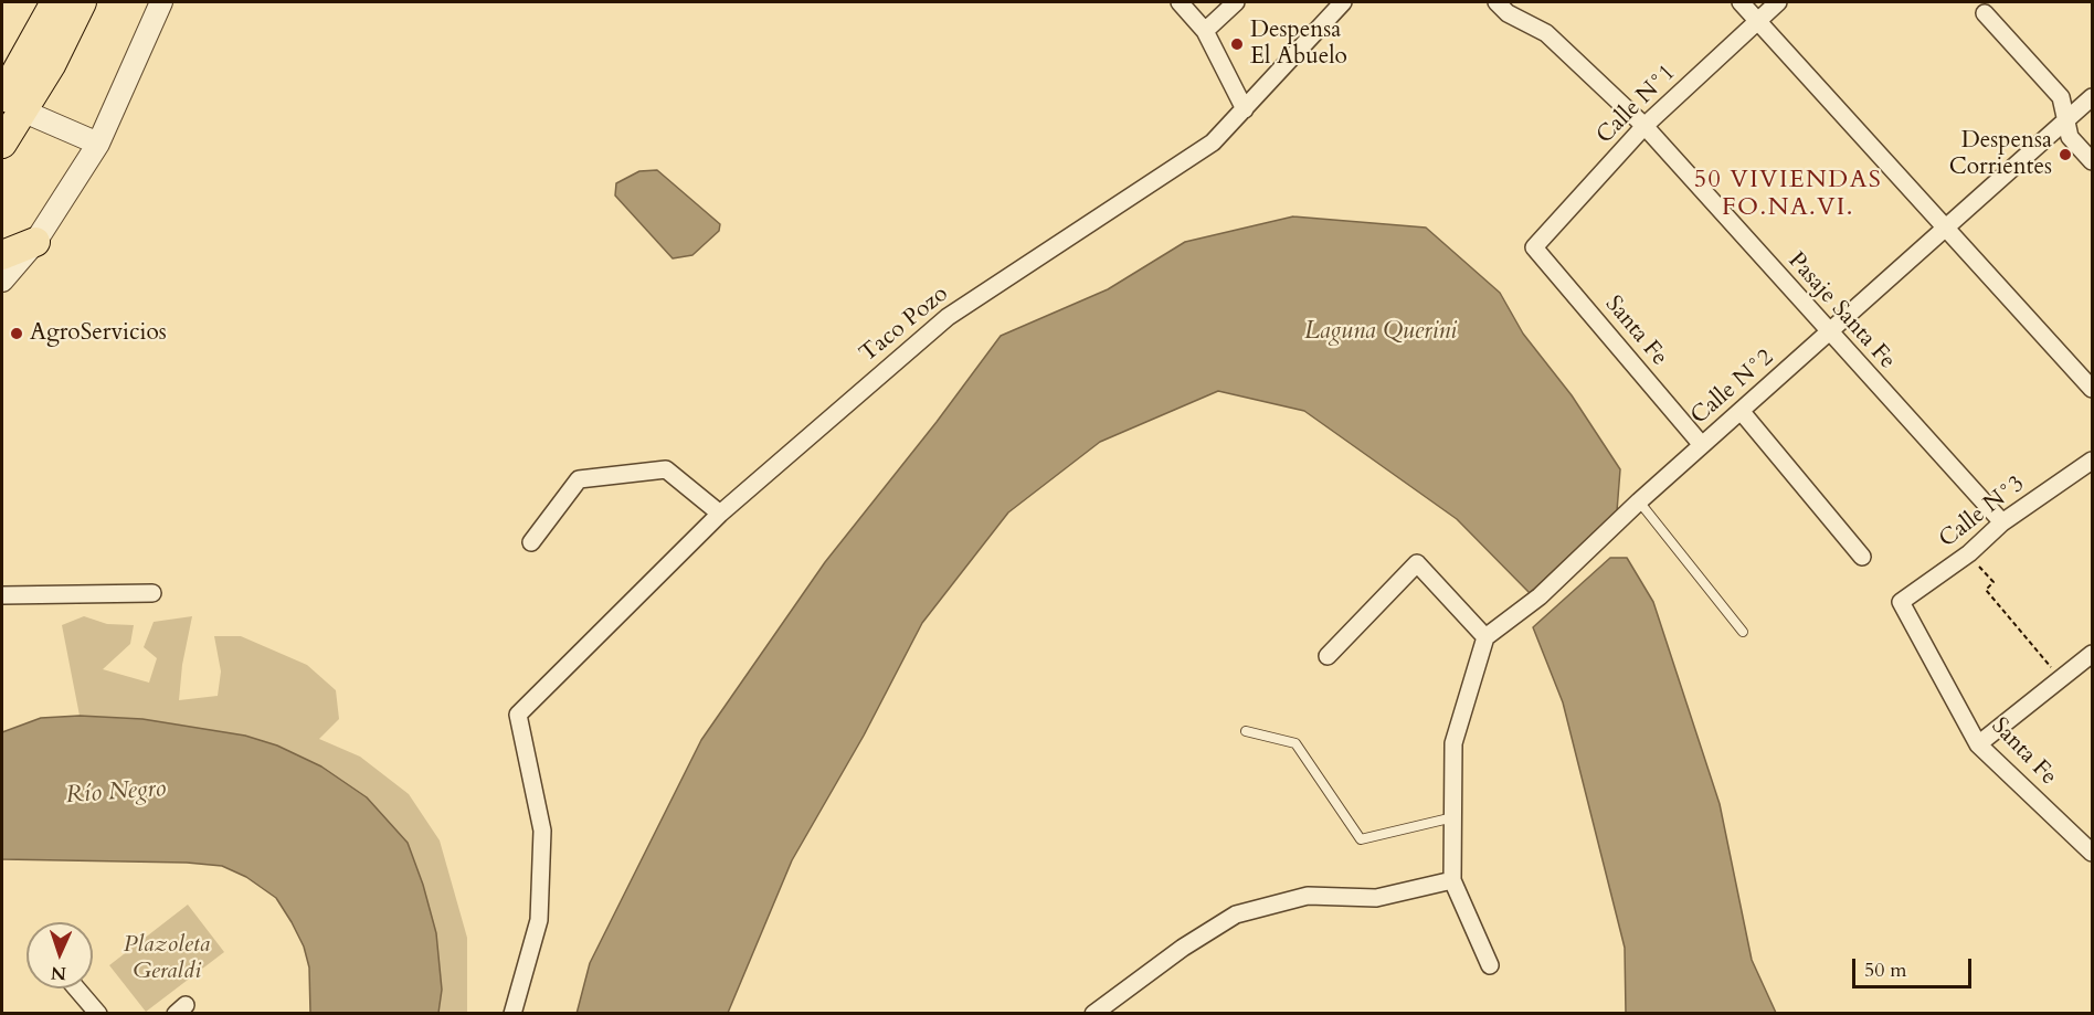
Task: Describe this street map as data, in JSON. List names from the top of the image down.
{
  "streets": {
    "street": [
      "Calle N°1",
      "Pasaje Santa Fe",
      "Taco Pozo",
      "Santa Fe",
      "Calle N°2",
      "Calle N°3"
    ]
  },
  "crossings": [
    ["Calle N°1", "Pasaje Santa Fe"],
    ["Calle N°1", "Santa Fe"],
    ["Pasaje Santa Fe", "Calle N°2"],
    ["Pasaje Santa Fe", "Calle N°3"],
    ["Santa Fe", "Calle N°2"],
    ["Santa Fe", "Calle N°3"]
  ],
  "districts": ["50 VIVIENDAS FO.NA.VI."],
  "water": ["Laguna Querini", "Río Negro"],
  "parks": ["Plazoleta Geraldi"],
  "places": ["Despensa El Abuelo", "Despensa Corrientes", "AgroServicios"],
  "scale_bar": "50 m",
  "north": "bottom"
}
